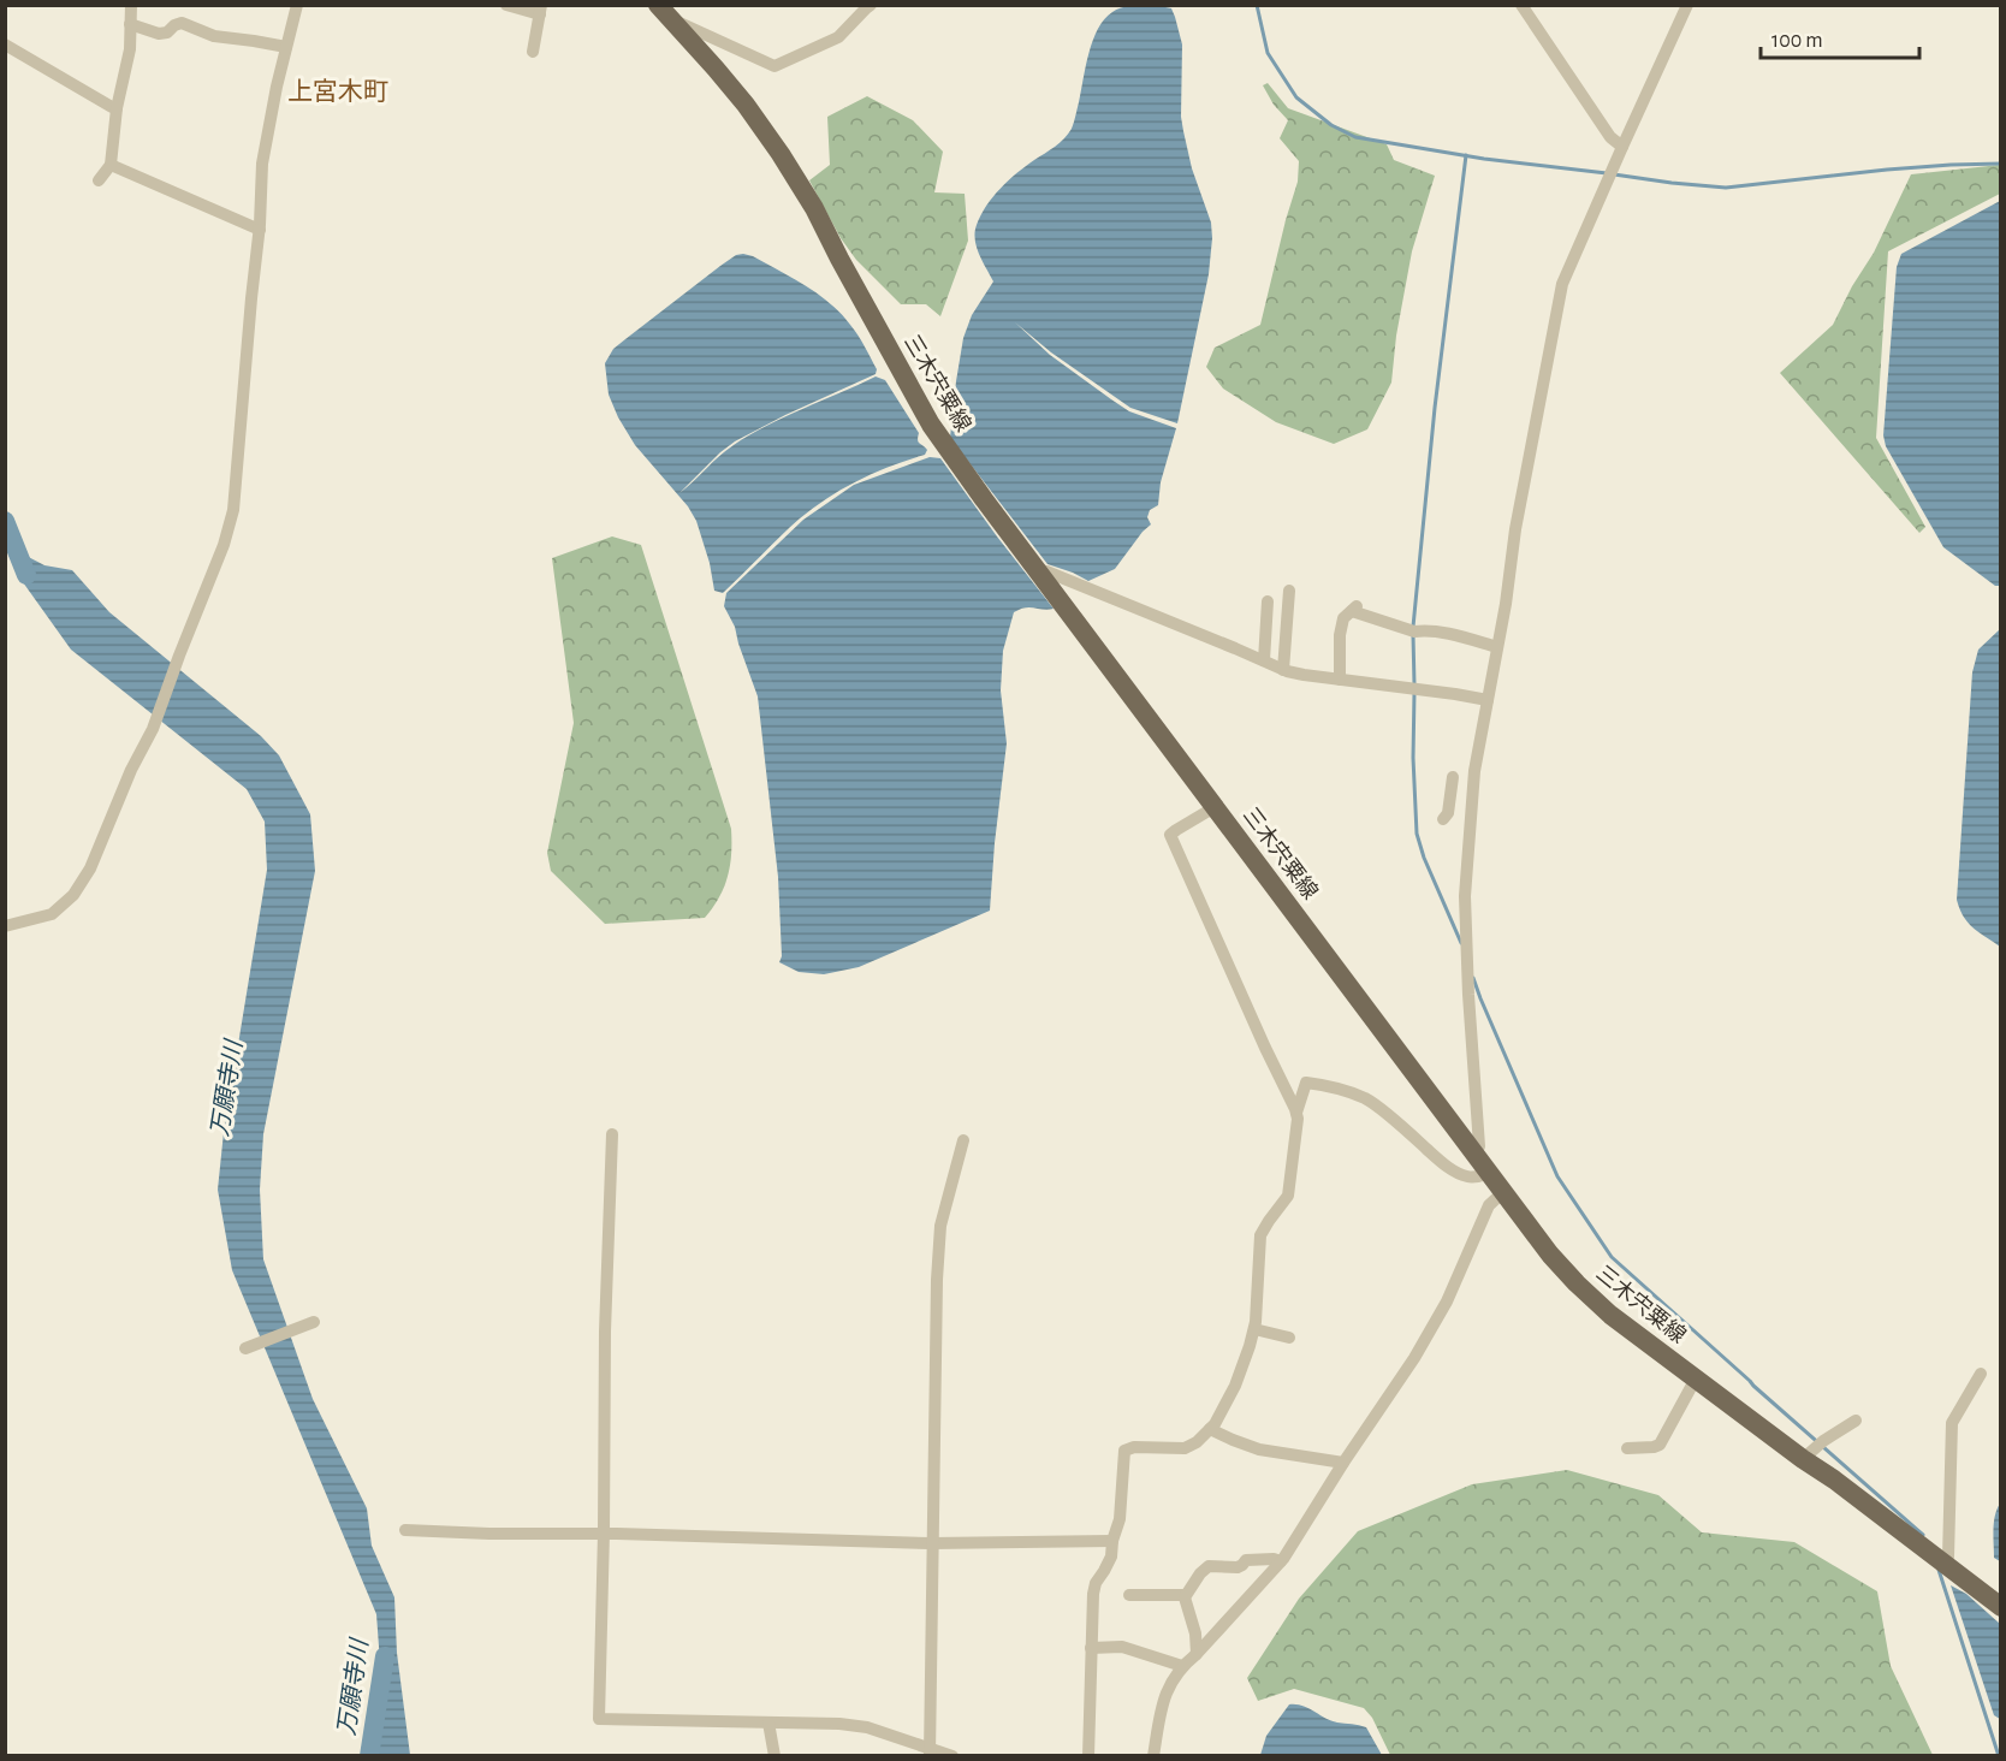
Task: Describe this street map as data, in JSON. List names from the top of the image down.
{
  "streets": {
    "main road": ["三木宍粟線"]
  },
  "districts": ["上宮木町"],
  "water": ["万願寺川"],
  "scale_bar": "100 m"
}
